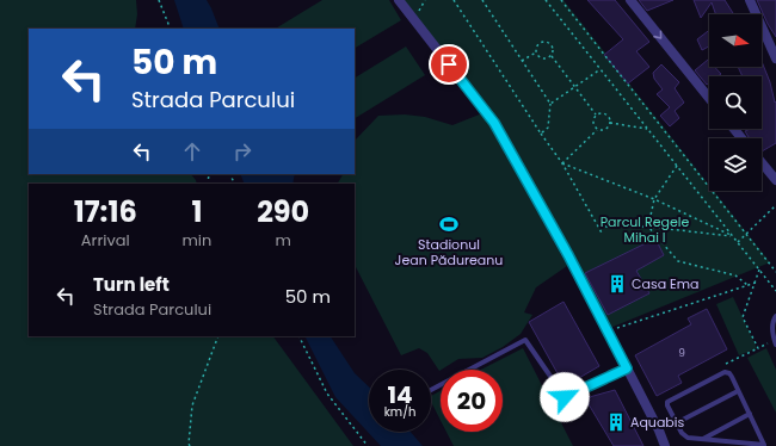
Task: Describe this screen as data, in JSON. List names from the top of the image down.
{
  "parks": ["Parcul Regele Mihai I"],
  "places": {
    "sports": ["Stadionul Jean Pădureanu"],
    "building": ["Casa Ema", "Aquabis"]
  },
  "house_numbers": ["9"],
  "north": "right",
  "page": {
    "turn": ["50 m", "Strada Parcului"],
    "eta": [
      "17:16",
      "Arrival",
      "1",
      "min",
      "290",
      "m"
    ],
    "list": [
      {
        "name": "Turn left",
        "note": "Strada Parcului",
        "value": "50 m"
      }
    ],
    "speed": "14 km/h",
    "limit": "20"
  }
}
